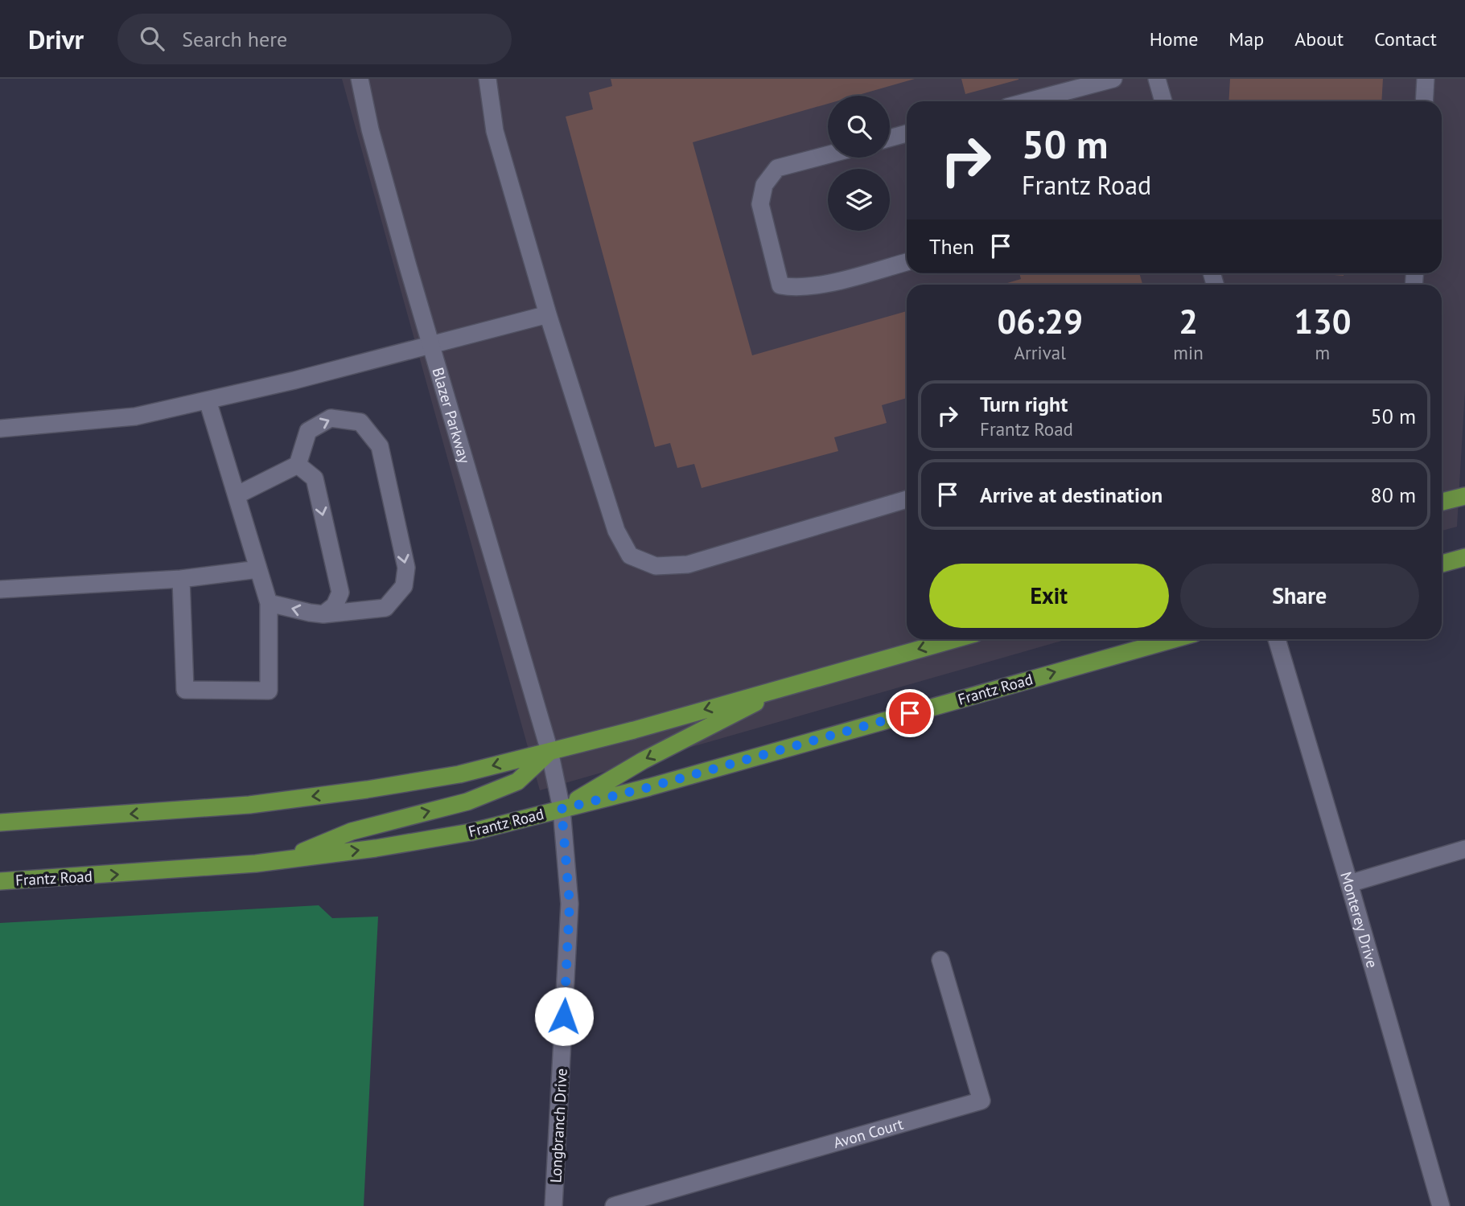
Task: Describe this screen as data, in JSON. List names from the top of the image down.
{
  "streets": {
    "main road": ["Frantz Road"],
    "street": [
      "Blazer Parkway",
      "Monterey Drive",
      "Longbranch Drive",
      "Avon Court"
    ]
  },
  "crossings": [
    ["Blazer Parkway", "Frantz Road"],
    ["Blazer Parkway", "Longbranch Drive"],
    ["Frantz Road", "Longbranch Drive"]
  ],
  "page": {
    "header": "Drivr",
    "search": "Search here",
    "nav": [
      "Home",
      "Map",
      "About",
      "Contact"
    ],
    "turn": ["50 m", "Frantz Road"],
    "then": "Then",
    "eta": [
      "06:29",
      "Arrival",
      "2",
      "min",
      "130",
      "m"
    ],
    "list": [
      {
        "name": "Turn right",
        "note": "Frantz Road",
        "value": "50 m"
      },
      {
        "name": "Arrive at destination",
        "value": "80 m"
      }
    ],
    "buttons": ["Exit", "Share"]
  }
}
